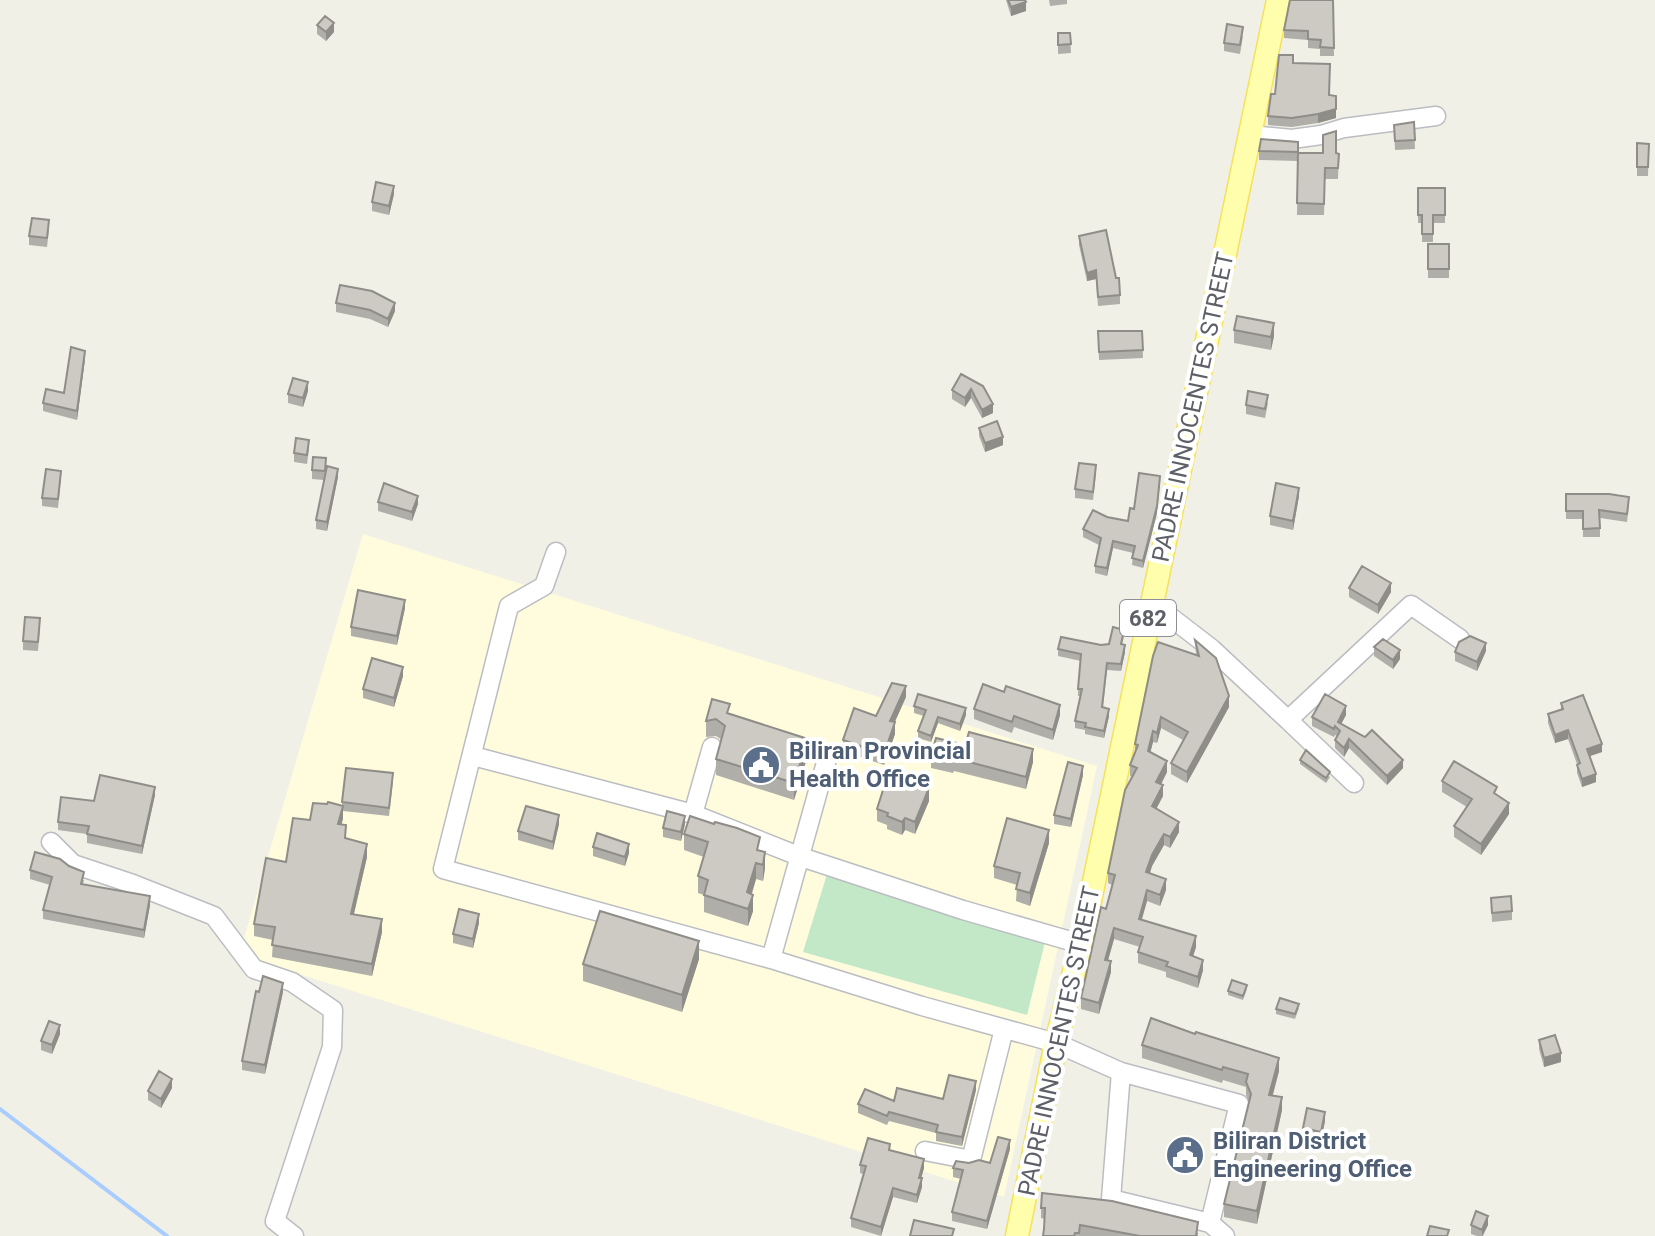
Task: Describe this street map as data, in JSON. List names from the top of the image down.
{
  "streets": {
    "main road": ["PADRE INNOCENTES STREET", "682"]
  },
  "places": {
    "public building": ["Biliran Provincial Health Office", "Biliran District Engineering Office"]
  }
}
